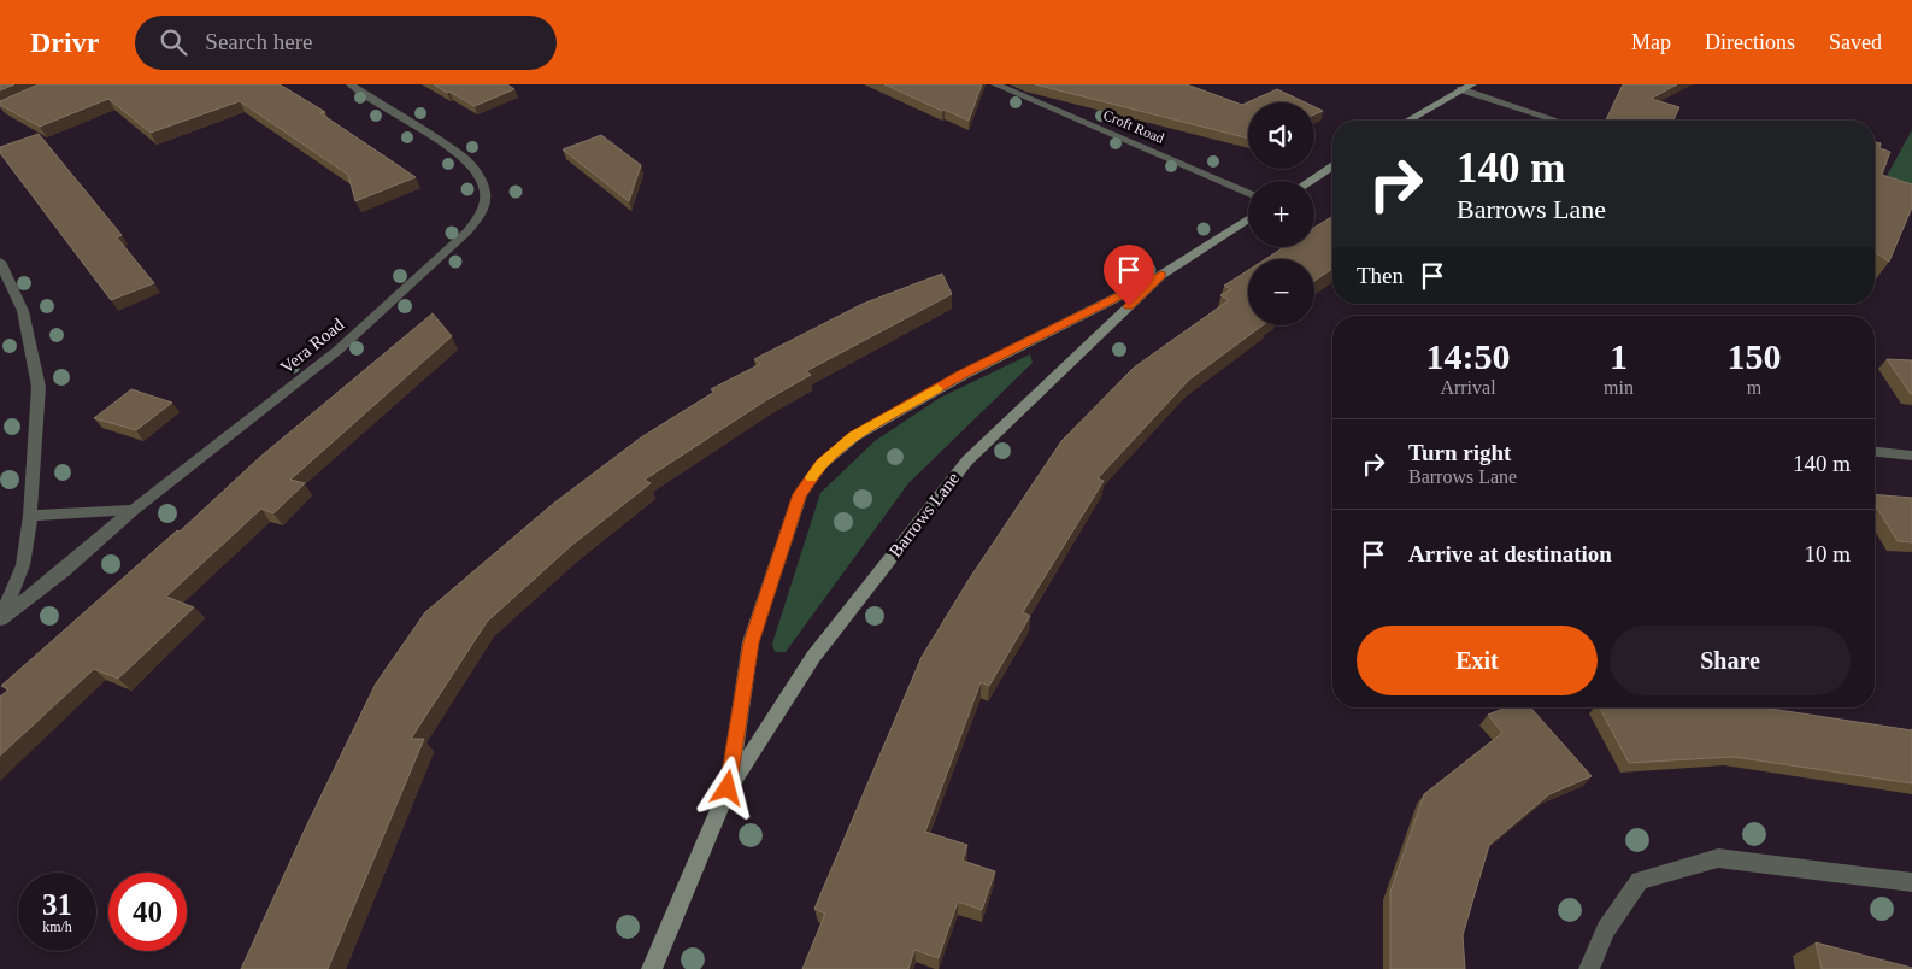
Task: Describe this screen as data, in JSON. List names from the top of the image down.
{
  "streets": {
    "street": ["Croft Road", "Vera Road", "Barrows Lane"]
  },
  "page": {
    "header": "Drivr",
    "search": "Search here",
    "nav": ["Map", "Directions", "Saved"],
    "map_buttons": ["+", "−"],
    "turn": ["140 m", "Barrows Lane"],
    "then": "Then",
    "eta": [
      "14:50",
      "Arrival",
      "1",
      "min",
      "150",
      "m"
    ],
    "list": [
      {
        "name": "Turn right",
        "note": "Barrows Lane",
        "value": "140 m"
      },
      {
        "name": "Arrive at destination",
        "value": "10 m"
      }
    ],
    "buttons": ["Exit", "Share"],
    "speed": "31 km/h",
    "limit": "40"
  }
}
